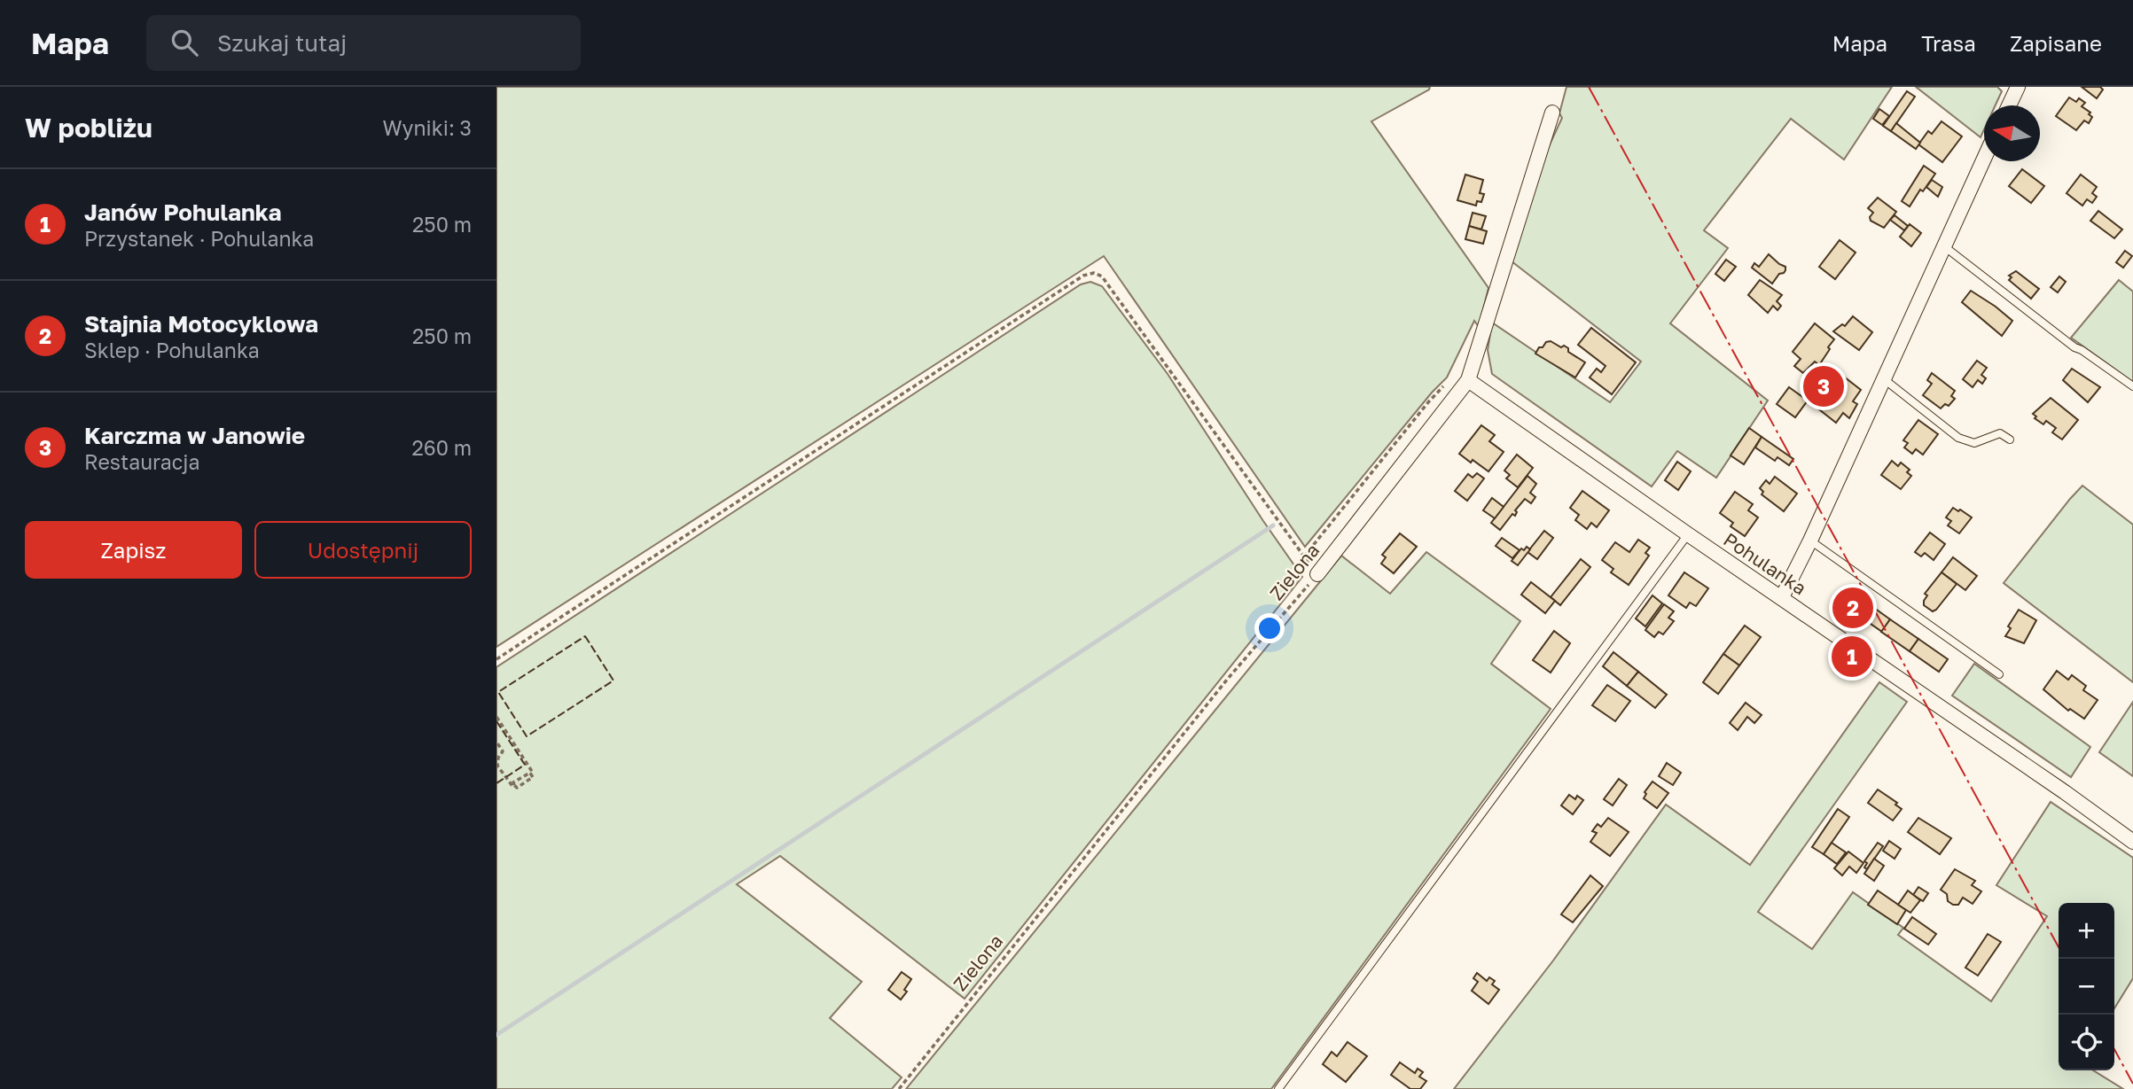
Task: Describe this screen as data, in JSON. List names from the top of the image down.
{
  "streets": {
    "street": ["Pohulanka", "Zielona"]
  },
  "crossings": [
    ["Pohulanka", "Zielona"]
  ],
  "north": "left",
  "page": {
    "header": "Mapa",
    "search": "Szukaj tutaj",
    "nav": ["Mapa", "Trasa", "Zapisane"],
    "heading": ["W pobliżu", "Wyniki: 3"],
    "list": [
      {
        "mark": "1",
        "name": "Janów Pohulanka",
        "note": "Przystanek · Pohulanka",
        "value": "250 m"
      },
      {
        "mark": "2",
        "name": "Stajnia Motocyklowa",
        "note": "Sklep · Pohulanka",
        "value": "250 m"
      },
      {
        "mark": "3",
        "name": "Karczma w Janowie",
        "note": "Restauracja",
        "value": "260 m"
      }
    ],
    "pins": ["3", "2", "1"],
    "buttons": ["Zapisz", "Udostępnij"],
    "map_buttons": ["+", "−"]
  }
}
